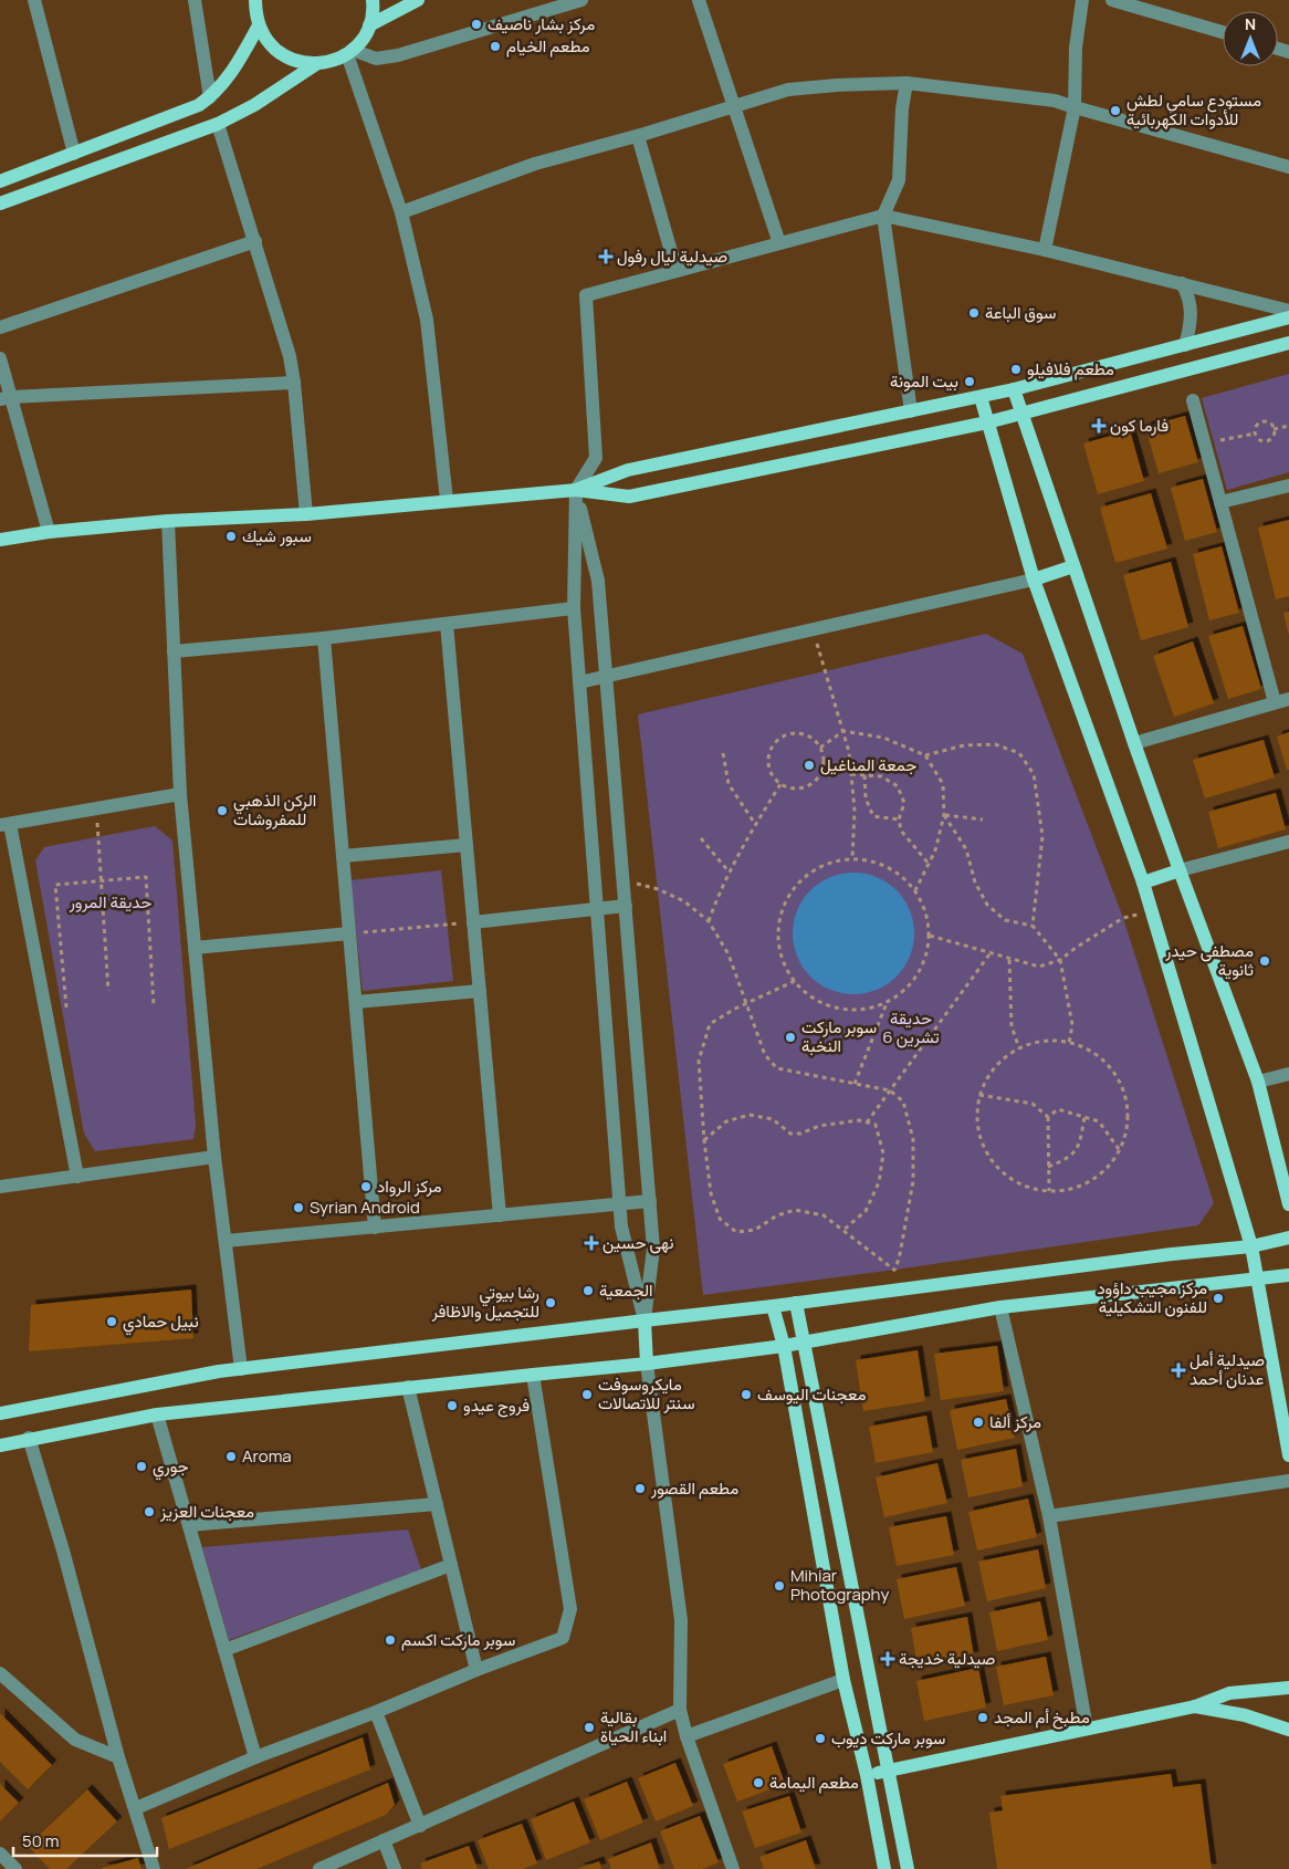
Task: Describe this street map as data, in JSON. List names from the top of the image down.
{
  "parks": ["حديقة المرور", "حديقة 6 تشرين"],
  "places": {
    "other": [
      "مركز بشار ناصيف",
      "مطعم الخيام",
      "مستودع سامي لطش للأدوات الكهربائية",
      "سوق الباعة",
      "مطعم فلافيلو",
      "بيت المونة",
      "سبور شيك",
      "جمعة المناغيل",
      "الركن الذهبي للمفروشات",
      "مصطفى حيدر ثانوية",
      "سوبر ماركت النخبة",
      "مركز الرواد",
      "Syrian Android",
      "الجمعية",
      "مركز مجيب داؤود للفنون التشكيلية",
      "رشا بيوتي للتجميل والاظافر",
      "نبيل حمادي",
      "مايكروسوفت سنتر للاتصالات",
      "معجنات اليوسف",
      "فروج عيدو",
      "مركز ألفا",
      "Aroma",
      "جوري",
      "مطعم القصور",
      "معجنات العزيز",
      "Mihiar Photography",
      "سوبر ماركت اكسم",
      "مطبخ أم المجد",
      "بقالية ابناء الحياة",
      "سوبر ماركت ديوب",
      "مطعم اليمامة"
    ],
    "health": [
      "صيدلية ليال رفول",
      "فارما كون",
      "نهى حسين",
      "صيدلية أمل عدنان أحمد",
      "صيدلية خديجة"
    ]
  },
  "scale_bar": "50 m",
  "north": "top"
}
